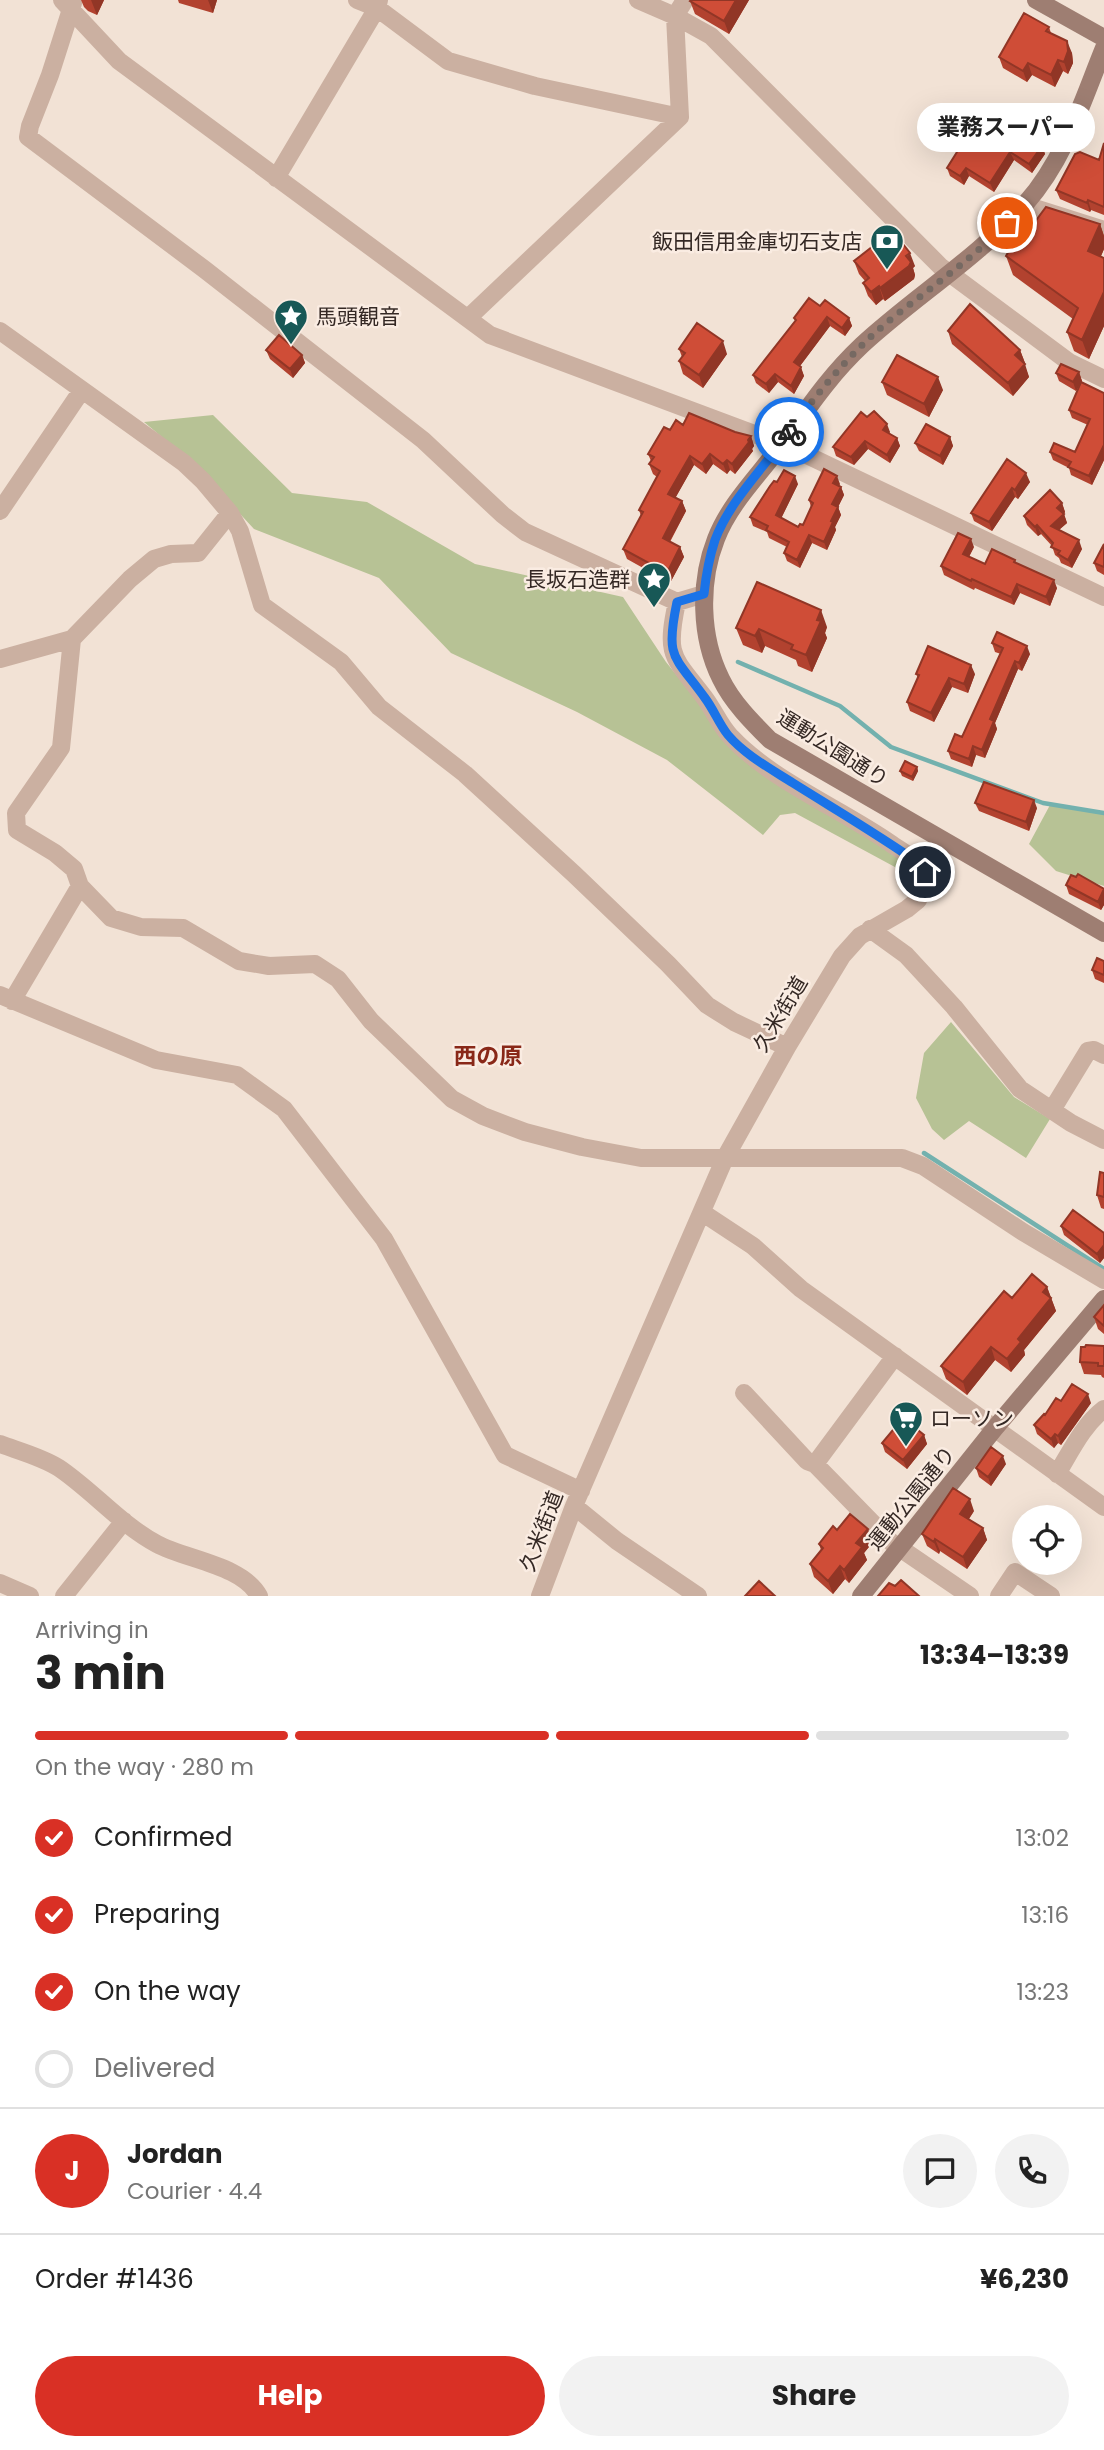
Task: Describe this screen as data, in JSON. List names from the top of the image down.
{
  "streets": {
    "street": ["運動公園通り", "久米街道"]
  },
  "districts": ["西の原"],
  "places": {
    "other": ["業務スーパー"],
    "bank": ["飯田信用金庫切石支店"],
    "place": ["馬頭観音", "長坂石造群"],
    "supermarket": ["ローソン"]
  },
  "page": {
    "bubble": "業務スーパー",
    "heading": ["3 min", "Arriving in", "13:34–13:39"],
    "panel": [
      "Jordan",
      "Courier · 4.4",
      "Order #1436",
      "¥6,230"
    ],
    "bar": "On the way · 280 m",
    "list": [
      ["Confirmed", "13:02"],
      ["Preparing", "13:16"],
      ["On the way", "13:23"],
      "Delivered"
    ],
    "round": "J",
    "buttons": ["Help", "Share"]
  }
}
